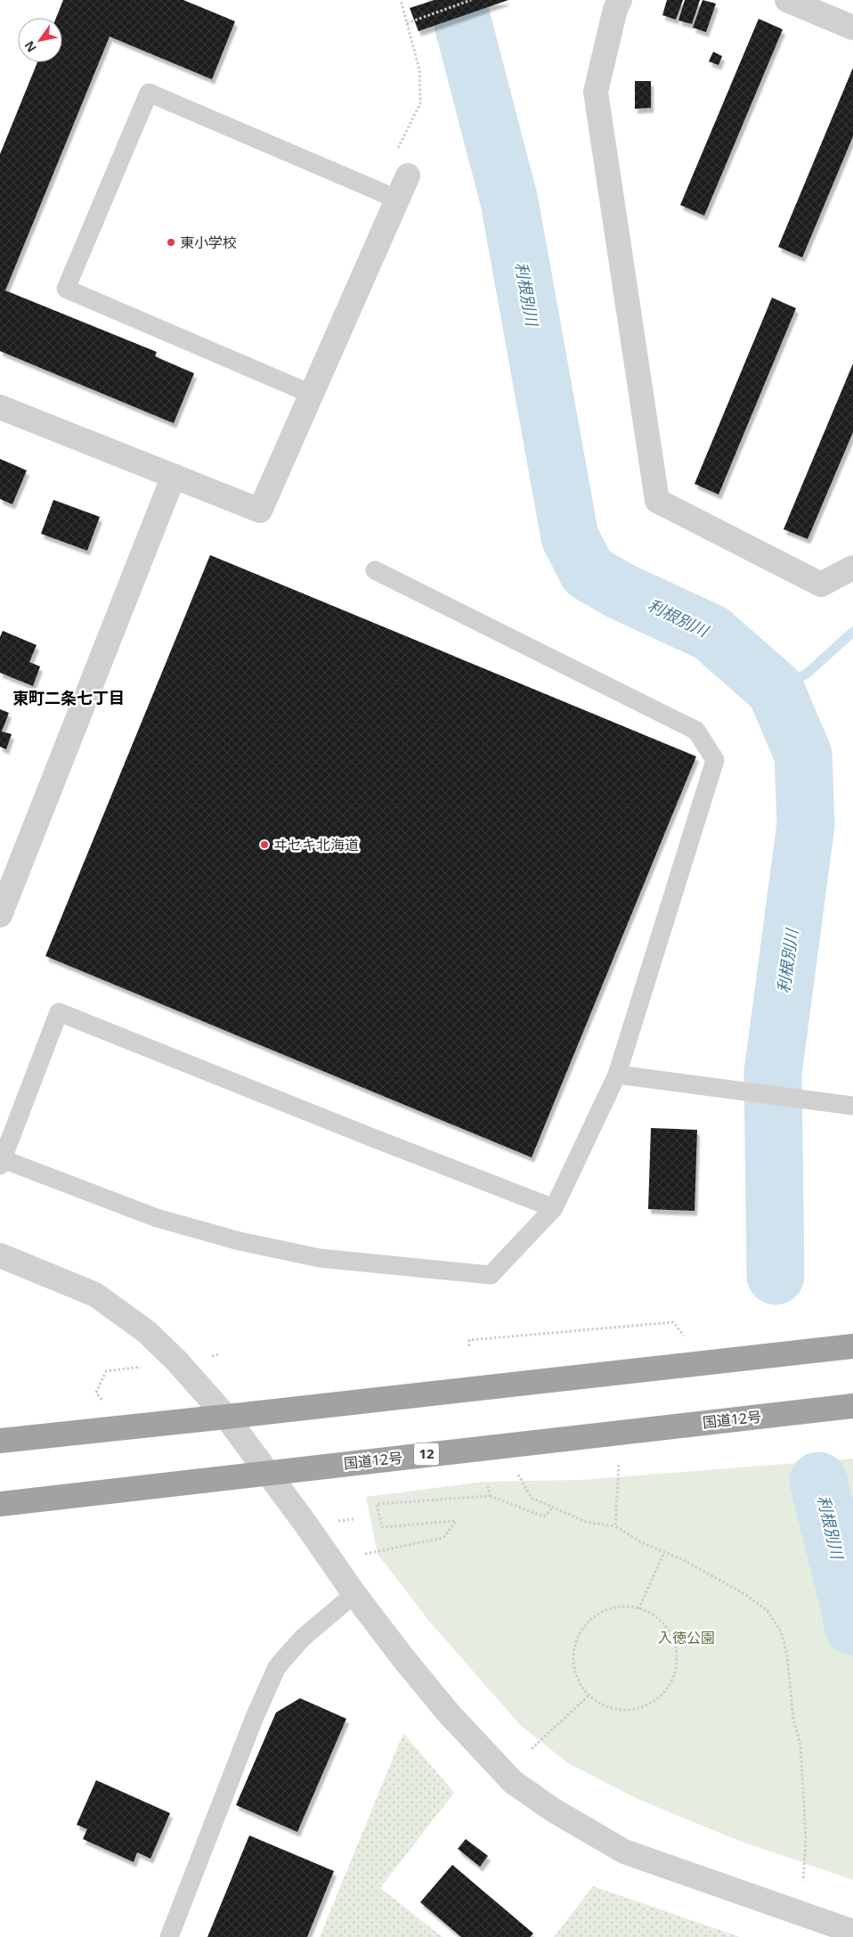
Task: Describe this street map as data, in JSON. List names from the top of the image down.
{
  "streets": {
    "highway": ["国道12号", "12"]
  },
  "districts": ["東町二条七丁目"],
  "water": ["利根別川"],
  "parks": ["入徳公園"],
  "places": ["東小学校", "ヰセキ北海道"],
  "north": "bottom left"
}
